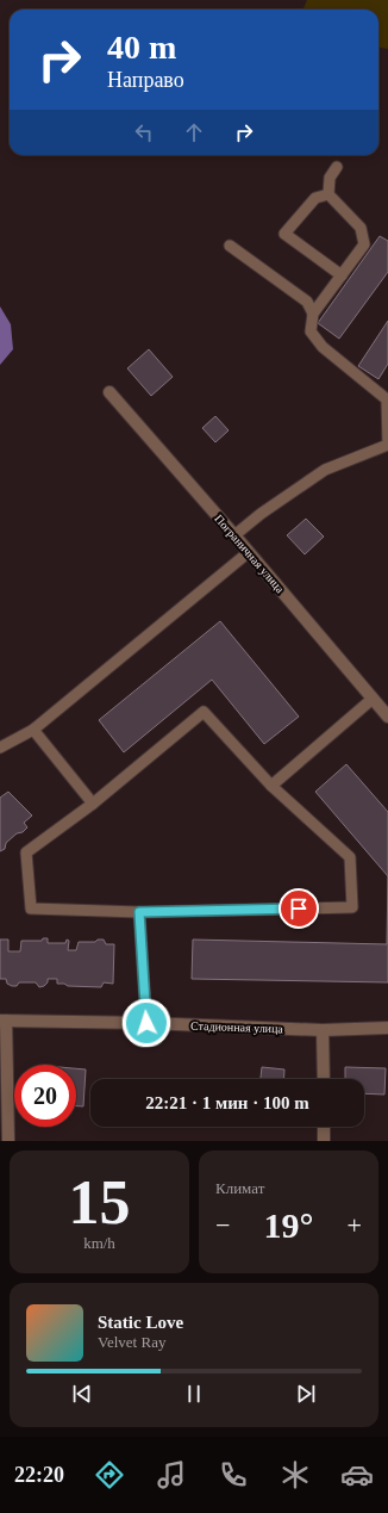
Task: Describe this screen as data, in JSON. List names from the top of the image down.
{
  "streets": {
    "street": ["Пограничная улица", "Стадионная улица"]
  },
  "page": {
    "turn": ["40 m", "Направо"],
    "limit": "20",
    "trip": "22:21 · 1 мин · 100 m",
    "tile": [
      ["15", "km/h"],
      "Климат"
    ],
    "heat": ["−", "19°", "+"],
    "song": ["Static Love", "Velvet Ray"],
    "tabs": "22:20"
  }
}
